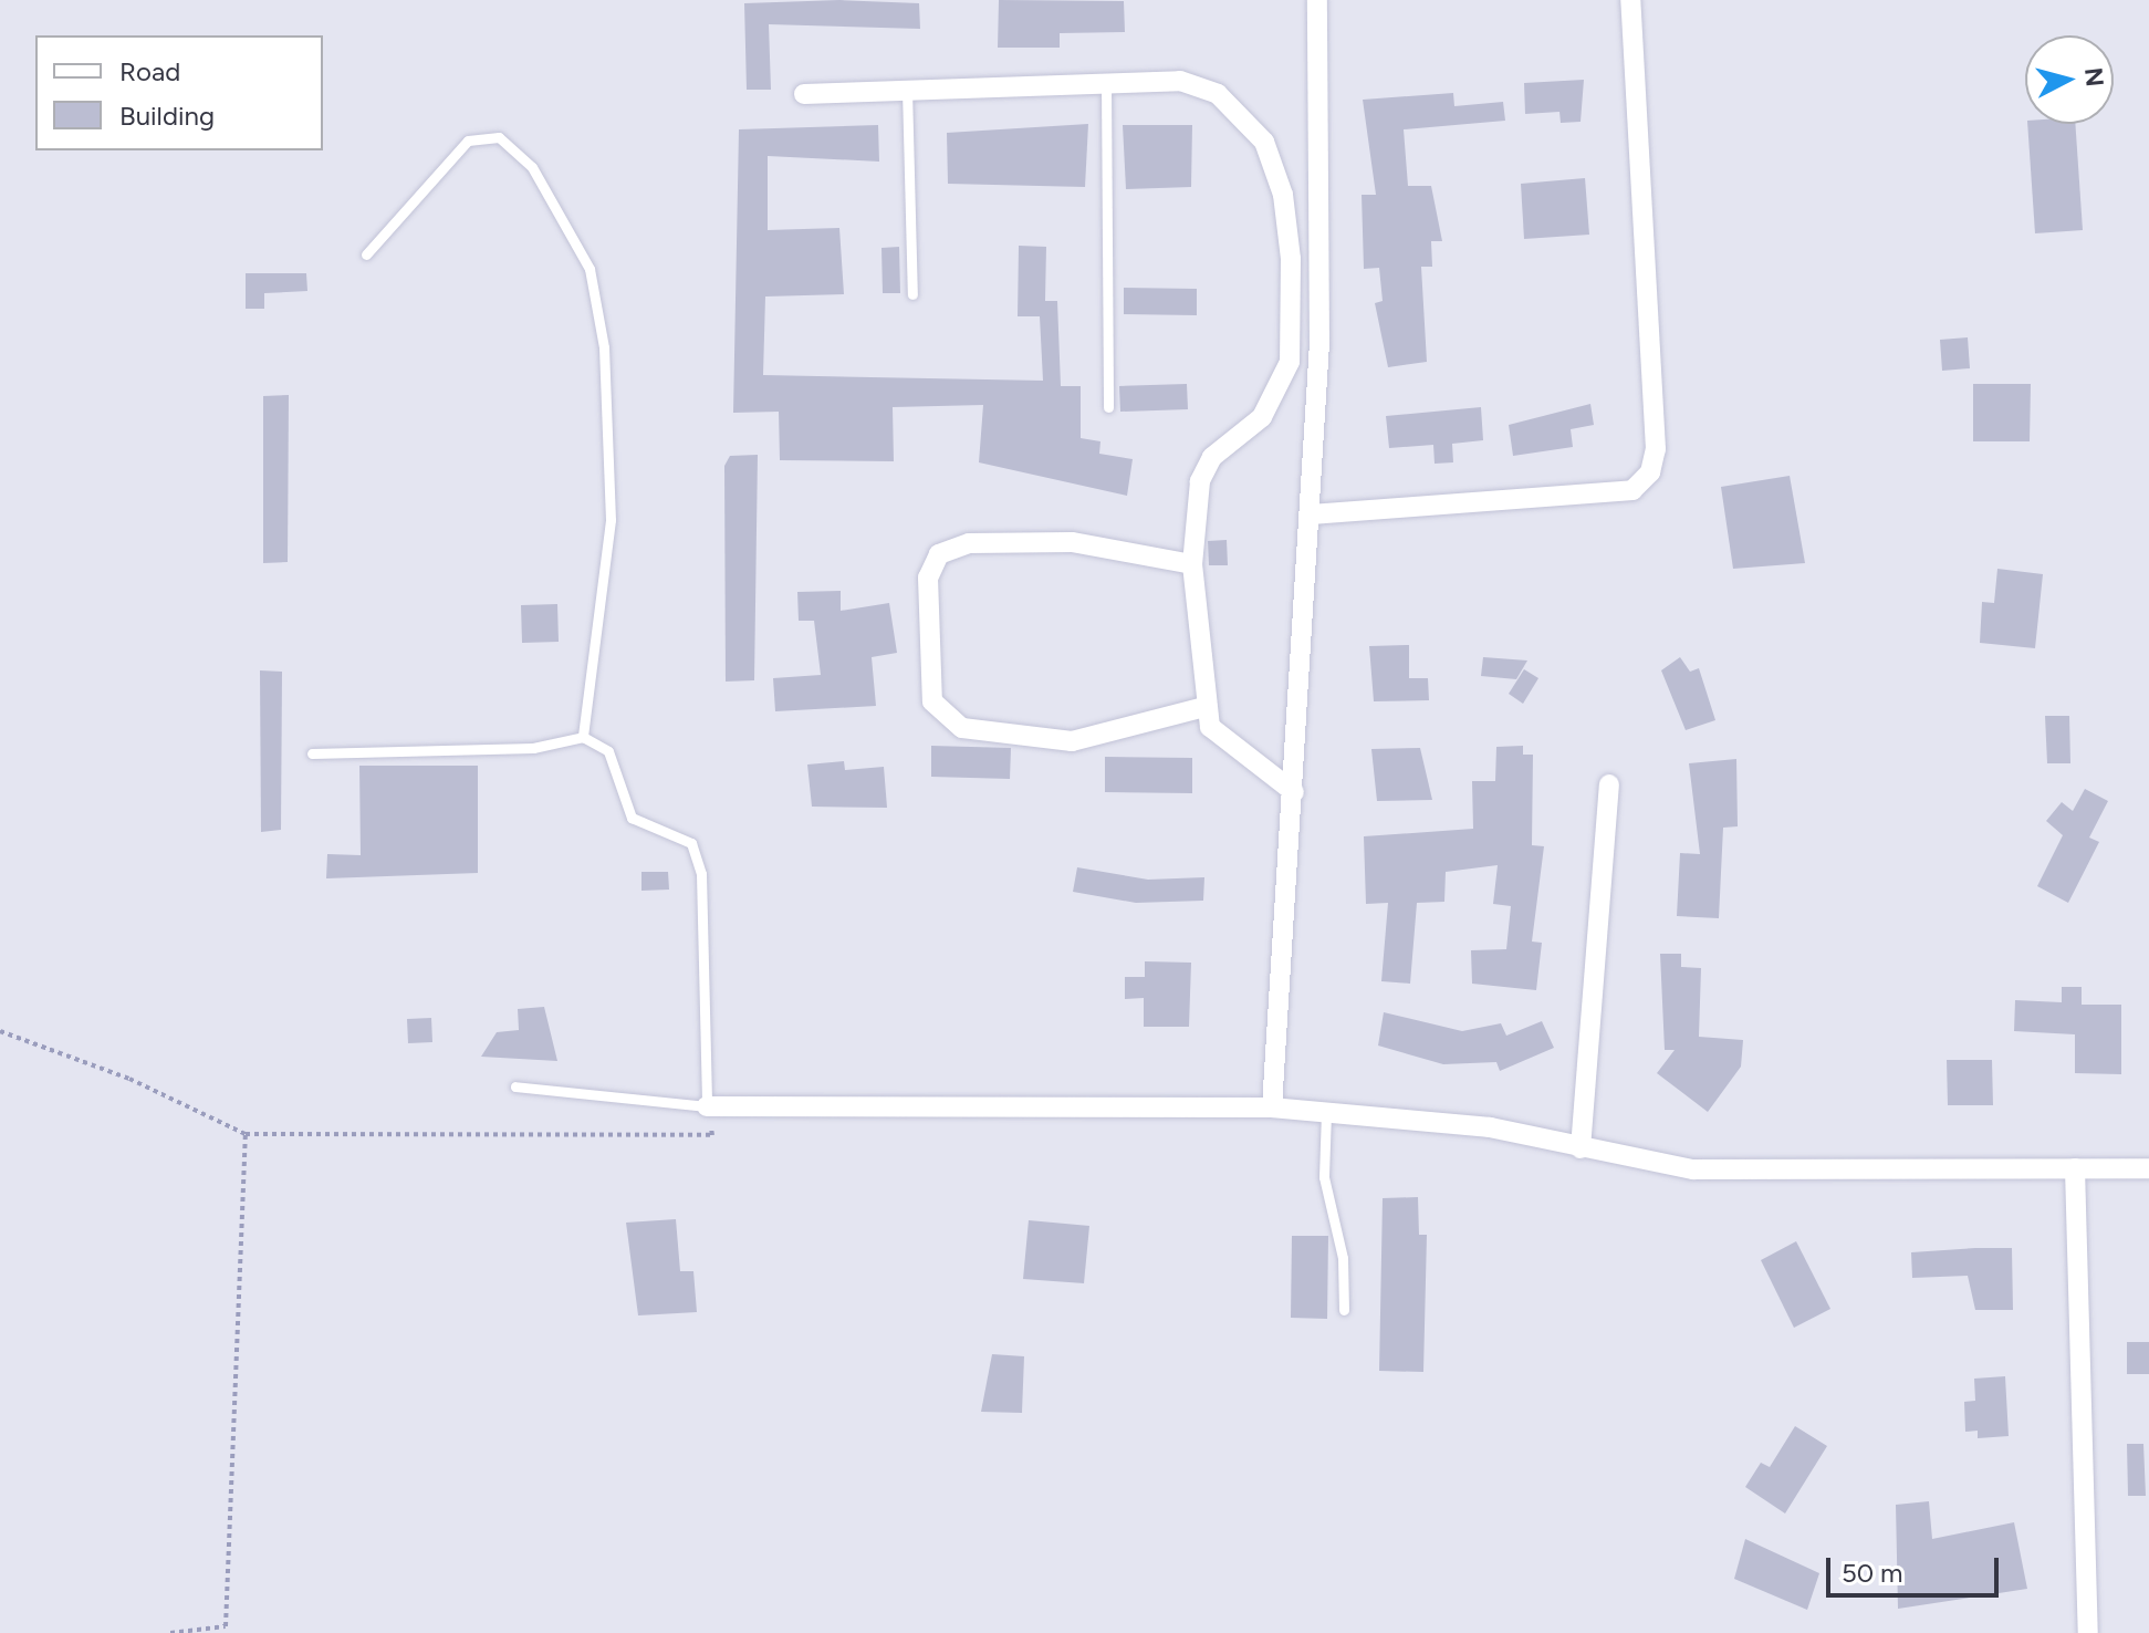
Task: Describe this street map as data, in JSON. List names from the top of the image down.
{
  "legend": ["Road", "Building"],
  "scale_bar": "50 m",
  "north": "right"
}
